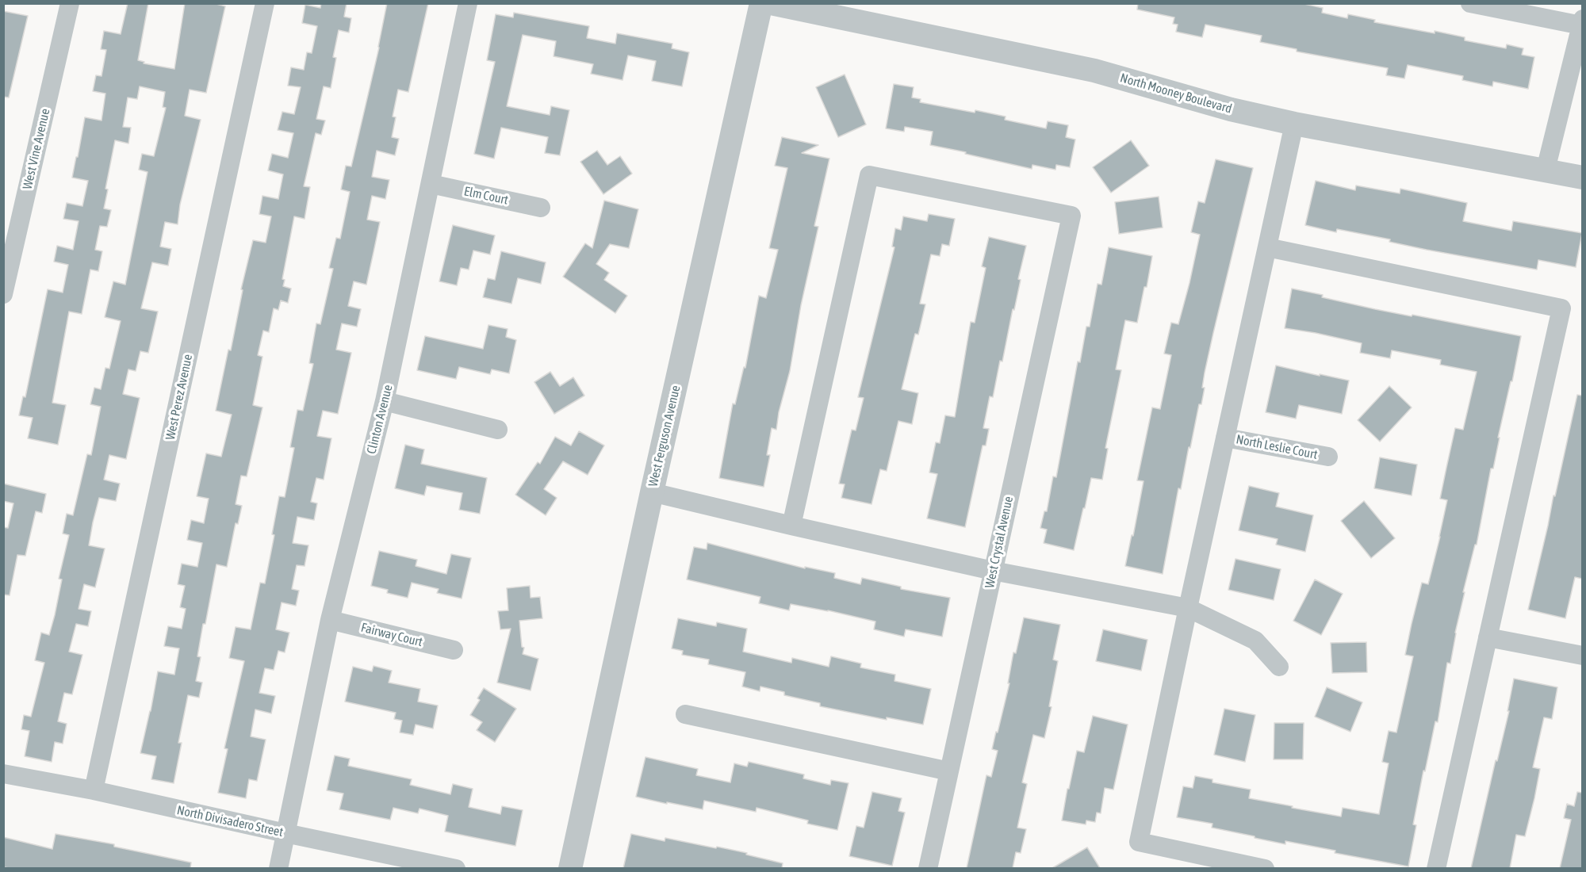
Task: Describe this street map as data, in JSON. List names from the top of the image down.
{
  "streets": {
    "street": [
      "North Mooney Boulevard",
      "West Vine Avenue",
      "Elm Court",
      "West Perez Avenue",
      "Clinton Avenue",
      "West Ferguson Avenue",
      "North Leslie Court",
      "West Crystal Avenue",
      "Fairway Court",
      "North Divisadero Street"
    ]
  },
  "crossings": [
    ["Elm Court", "Clinton Avenue"],
    ["West Perez Avenue", "North Divisadero Street"],
    ["Clinton Avenue", "Fairway Court"],
    ["Clinton Avenue", "North Divisadero Street"]
  ]
}
